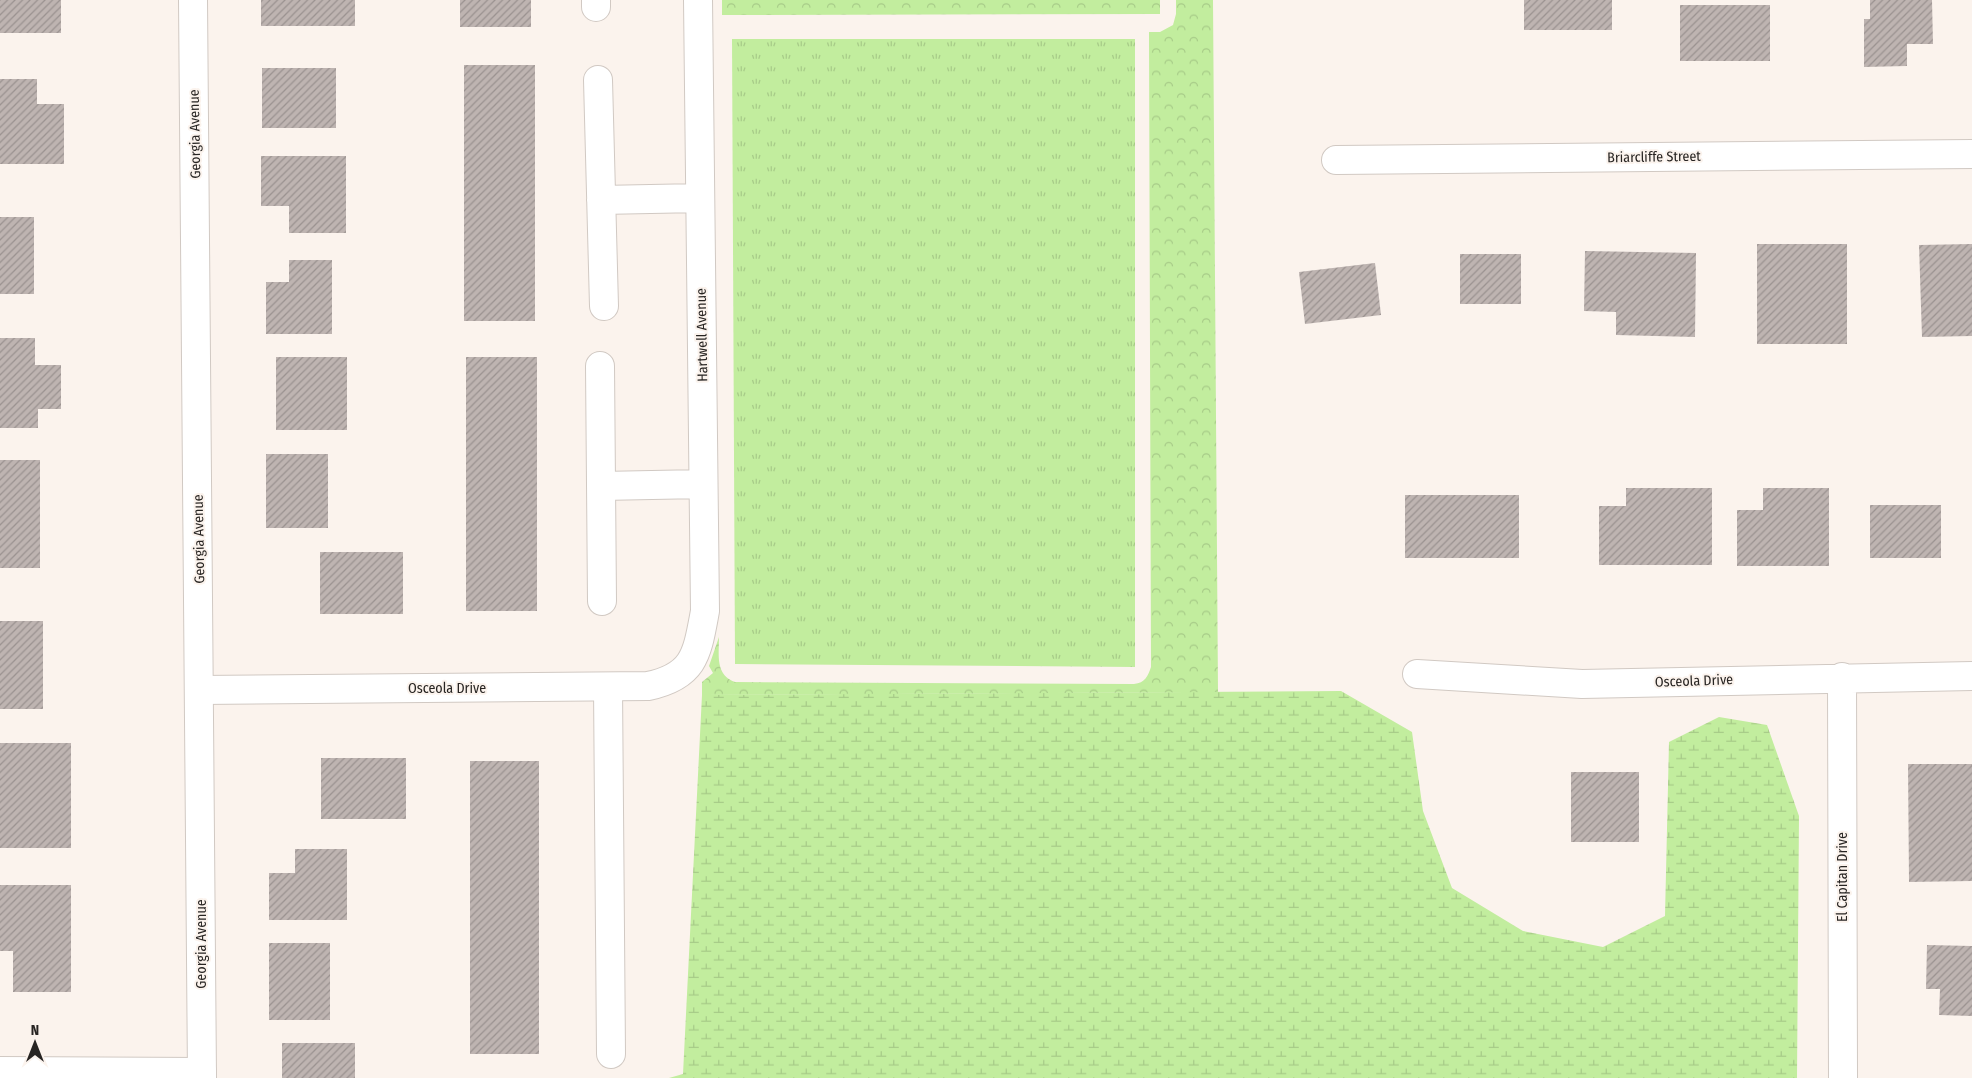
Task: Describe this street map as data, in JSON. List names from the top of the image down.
{
  "streets": {
    "street": [
      "Georgia Avenue",
      "Briarcliffe Street",
      "Hartwell Avenue",
      "Osceola Drive",
      "El Capitan Drive"
    ]
  },
  "crossings": [
    ["Georgia Avenue", "Osceola Drive"],
    ["Hartwell Avenue", "Osceola Drive"],
    ["Osceola Drive", "El Capitan Drive"]
  ],
  "north": "top"
}
